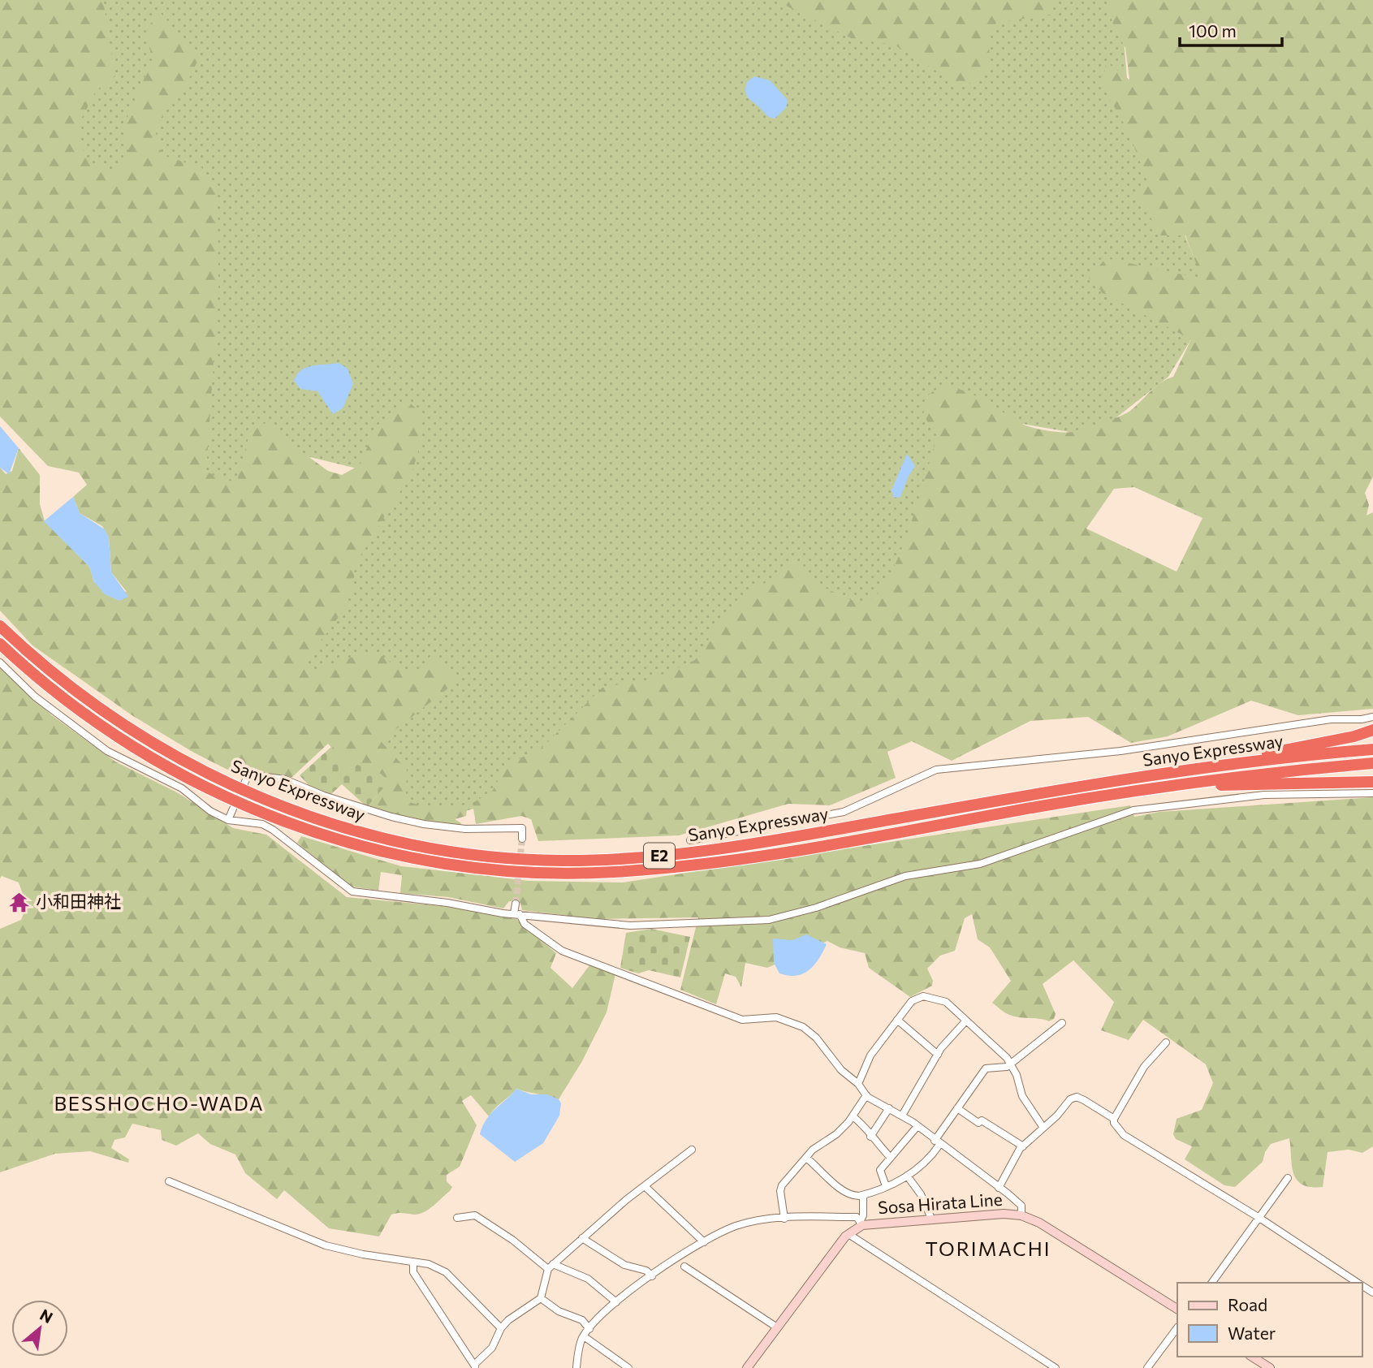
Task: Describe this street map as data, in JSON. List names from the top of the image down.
{
  "streets": {
    "highway": ["Sanyo Expressway", "E2"],
    "main road": ["Sosa Hirata Line"]
  },
  "districts": ["BESSHOCHO-WADA", "TORIMACHI"],
  "places": {
    "temple": ["小和田神社"]
  },
  "legend": ["Road", "Water"],
  "scale_bar": "100 m",
  "north": "top right"
}
